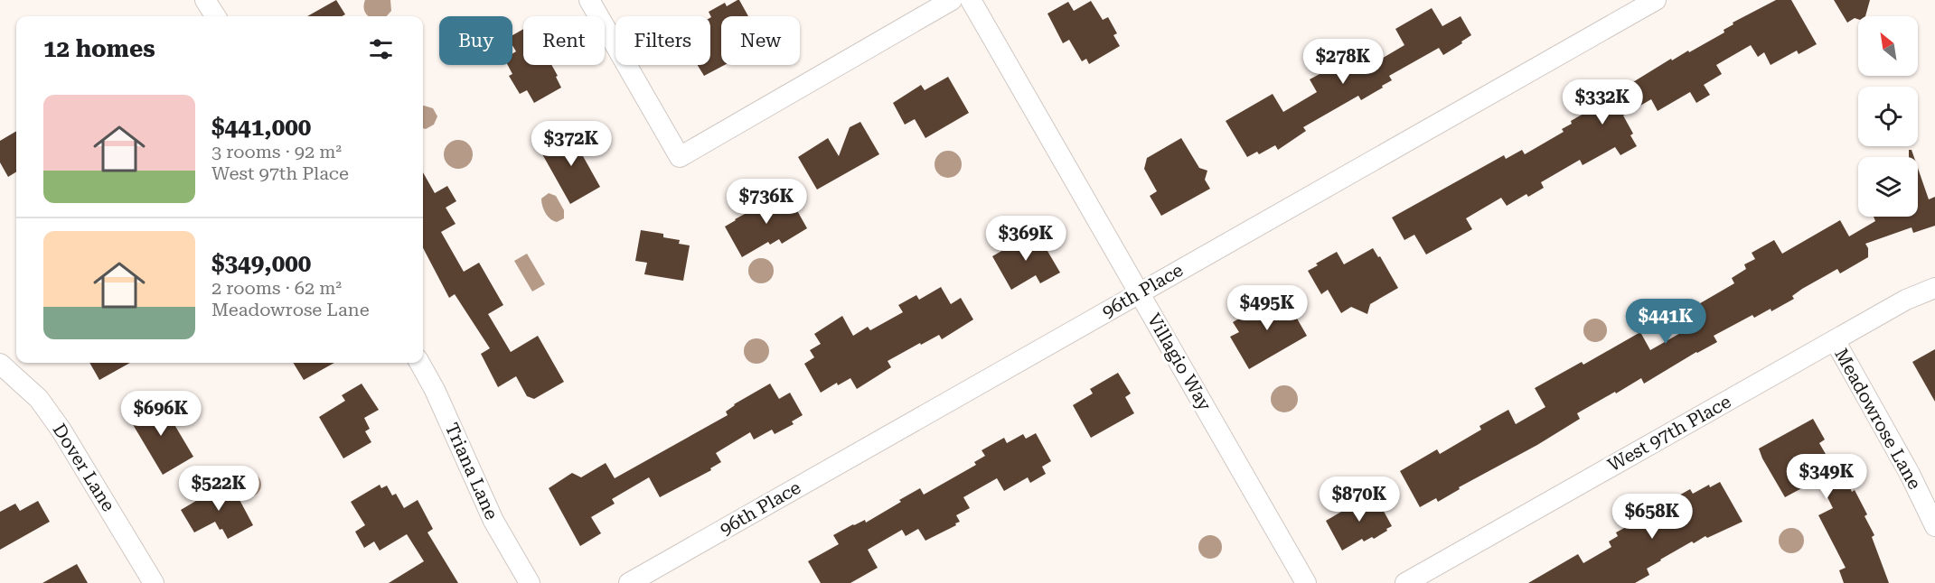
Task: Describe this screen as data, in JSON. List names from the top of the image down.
{
  "streets": {
    "street": [
      "96th Place",
      "Villagio Way",
      "Meadowrose Lane",
      "West 97th Place",
      "Dover Lane",
      "Triana Lane"
    ]
  },
  "crossings": [
    ["96th Place", "Villagio Way"],
    ["Meadowrose Lane", "West 97th Place"]
  ],
  "north": "top left",
  "page": {
    "chip": [
      "Buy",
      "Rent",
      "Filters",
      "New"
    ],
    "heading": "12 homes",
    "price": [
      "$278K",
      "$332K",
      "$372K",
      "$736K",
      "$369K",
      "$495K",
      "$441K",
      "$696K",
      "$349K",
      "$522K",
      "$870K",
      "$658K"
    ],
    "list": [
      {
        "name": "$441,000",
        "note": "3 rooms · 92 m² · West 97th Place"
      },
      {
        "name": "$349,000",
        "note": "2 rooms · 62 m² · Meadowrose Lane"
      }
    ]
  }
}
